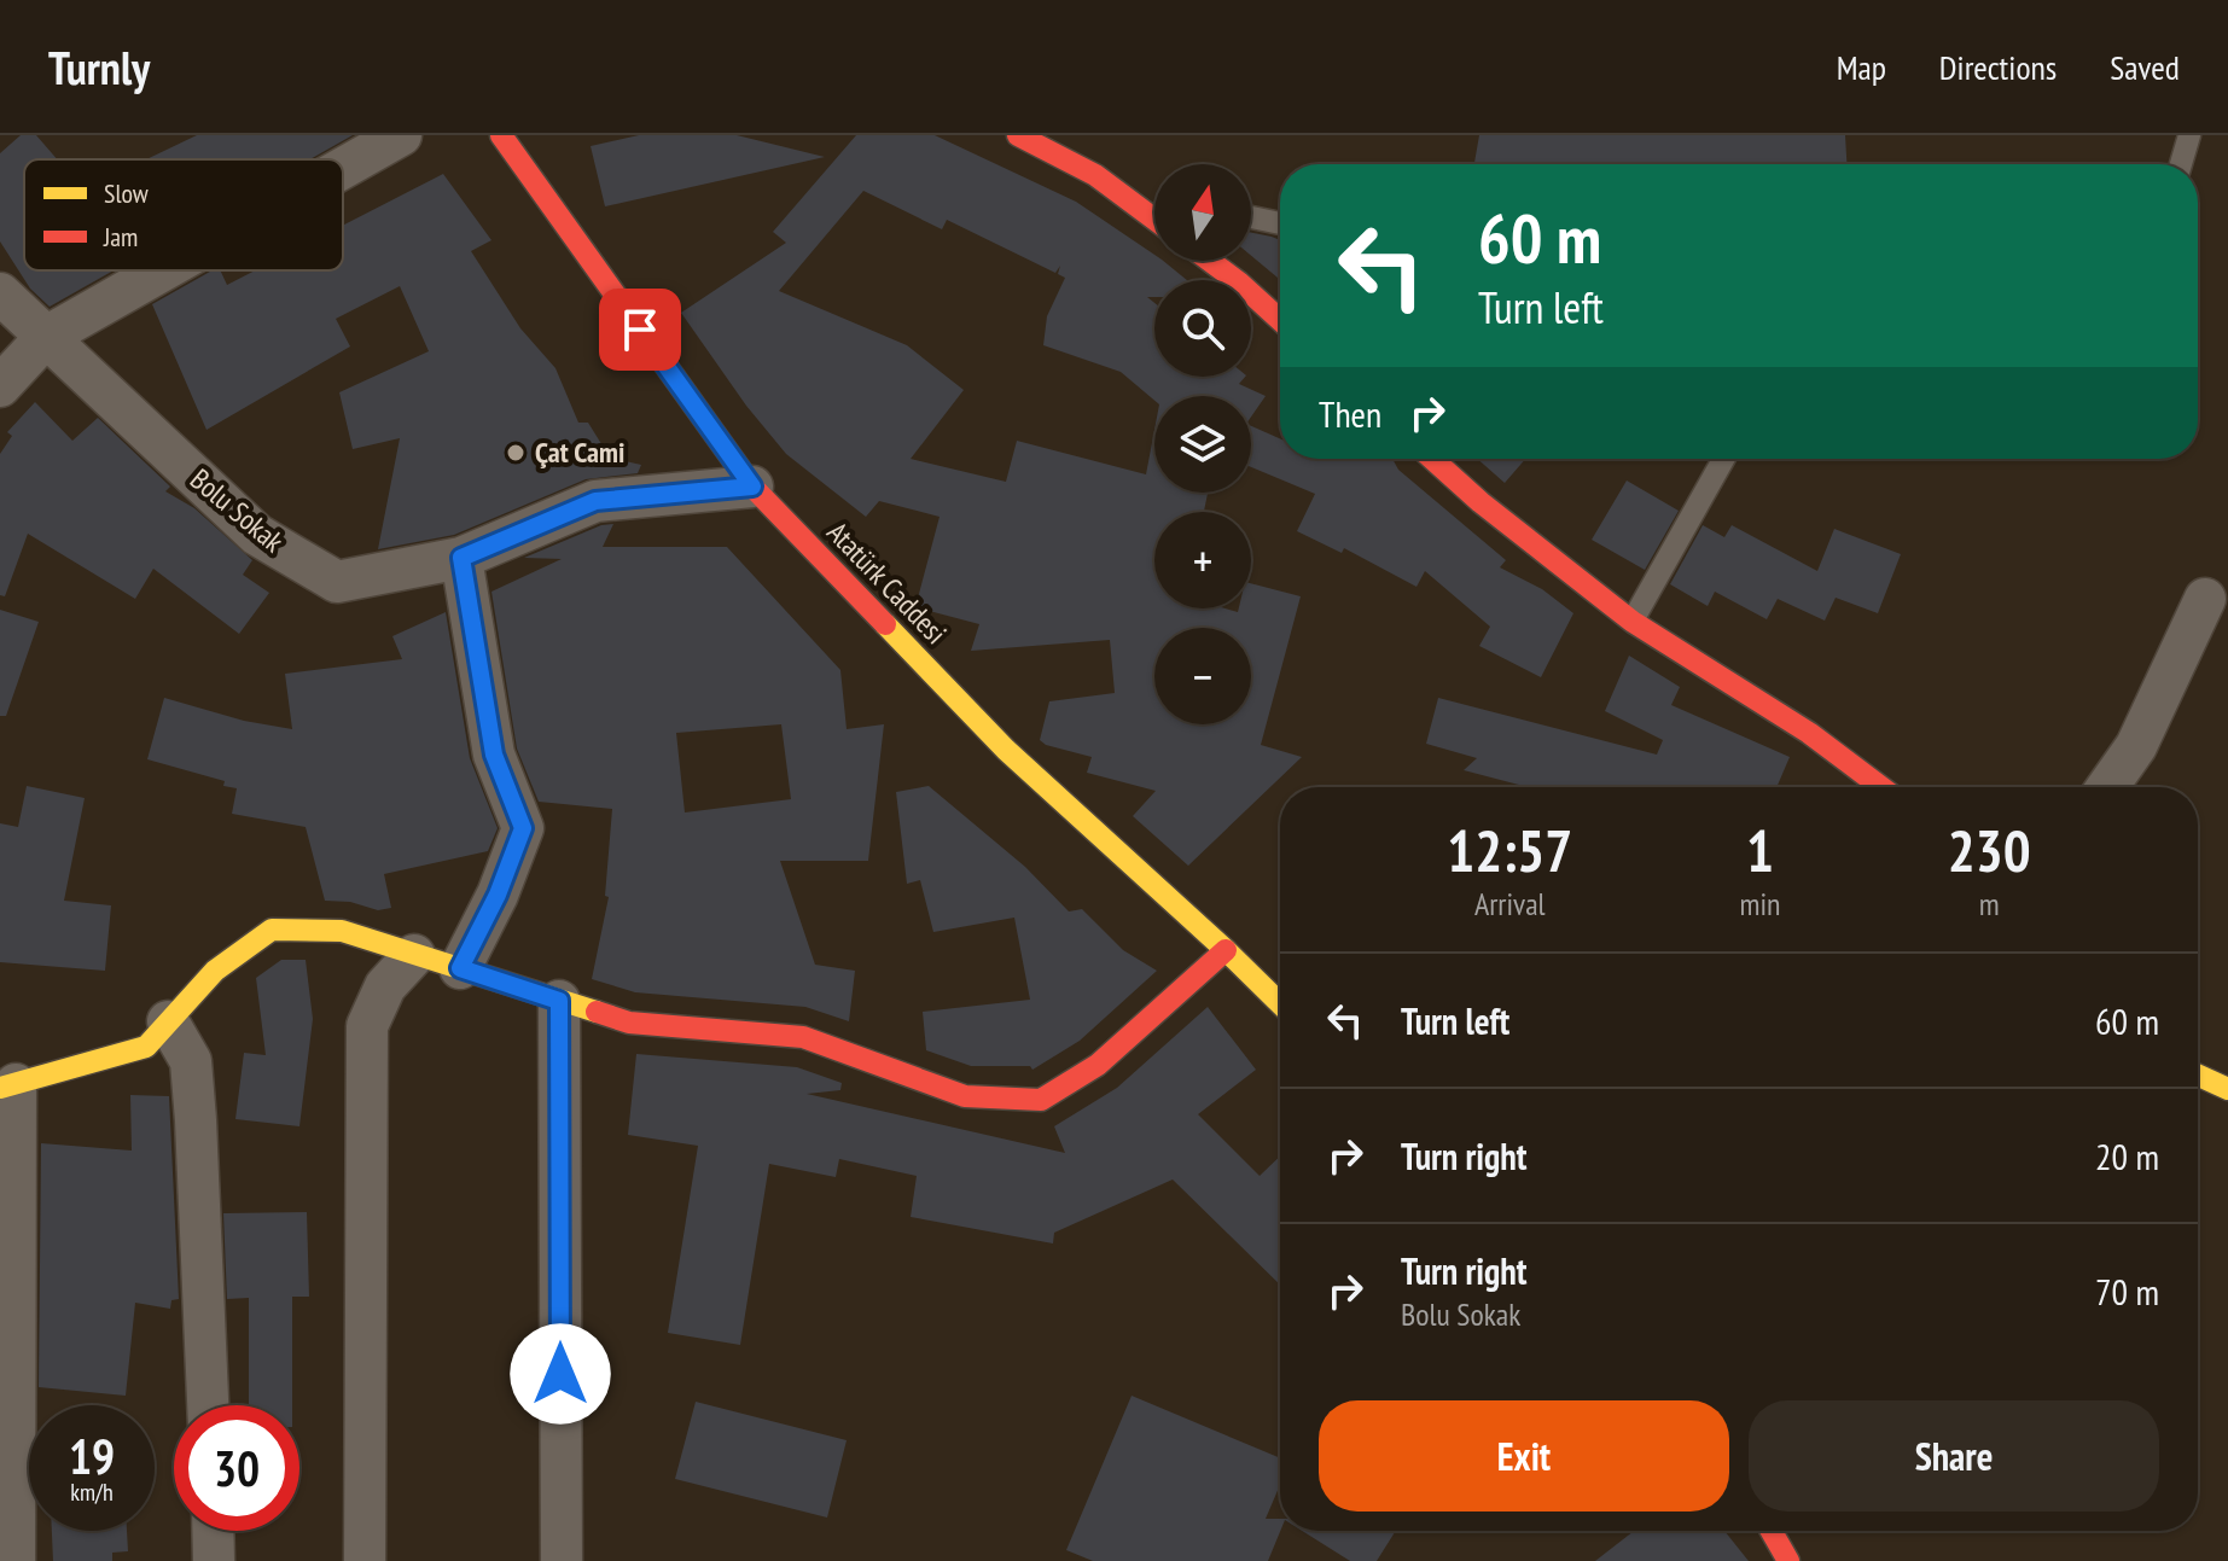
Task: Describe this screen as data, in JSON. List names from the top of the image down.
{
  "streets": {
    "street": ["Bolu Sokak", "Atatürk Caddesi"]
  },
  "crossings": [
    ["Bolu Sokak", "Atatürk Caddesi"]
  ],
  "places": ["Çat Cami"],
  "legend": ["Slow", "Jam"],
  "north": "top",
  "page": {
    "header": "Turnly",
    "nav": ["Map", "Directions", "Saved"],
    "map_buttons": ["+", "−"],
    "turn": ["60 m", "Turn left"],
    "then": "Then",
    "eta": [
      "12:57",
      "Arrival",
      "1",
      "min",
      "230",
      "m"
    ],
    "list": [
      {
        "name": "Turn left",
        "value": "60 m"
      },
      {
        "name": "Turn right",
        "value": "20 m"
      },
      {
        "name": "Turn right",
        "note": "Bolu Sokak",
        "value": "70 m"
      }
    ],
    "buttons": ["Exit", "Share"],
    "speed": "19 km/h",
    "limit": "30"
  }
}
